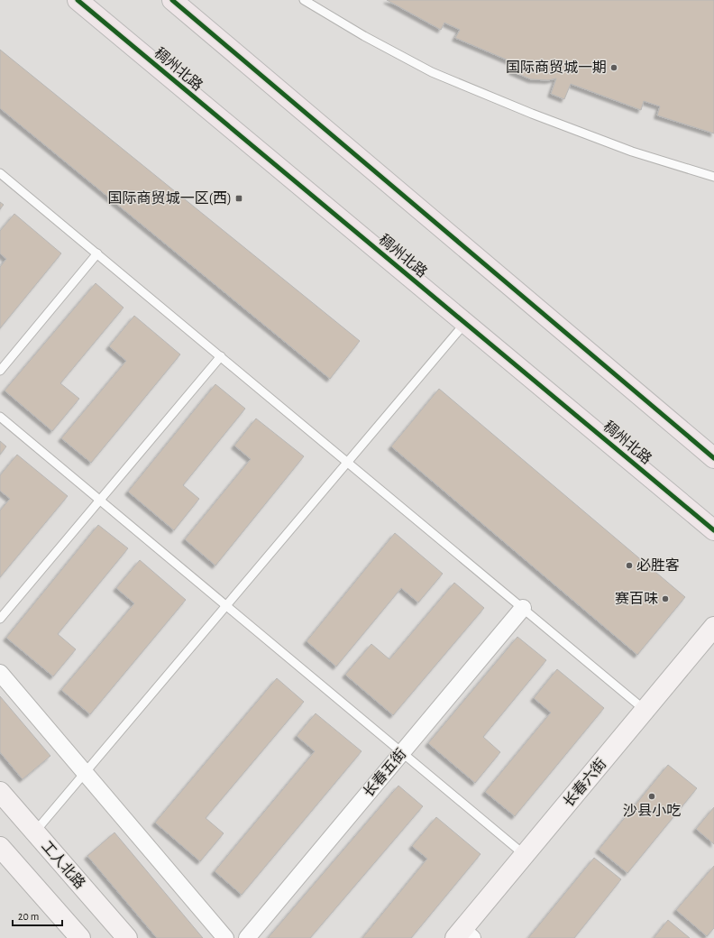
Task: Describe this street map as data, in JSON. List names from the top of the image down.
{
  "streets": {
    "main road": ["稠州北路"],
    "street": ["长春五街", "长春六街", "工人北路"]
  },
  "places": {
    "other": [
      "国际商贸城一期",
      "必胜客",
      "赛百味",
      "沙县小吃"
    ],
    "transit": ["国际商贸城一区(西)"]
  },
  "scale_bar": "20 m"
}
